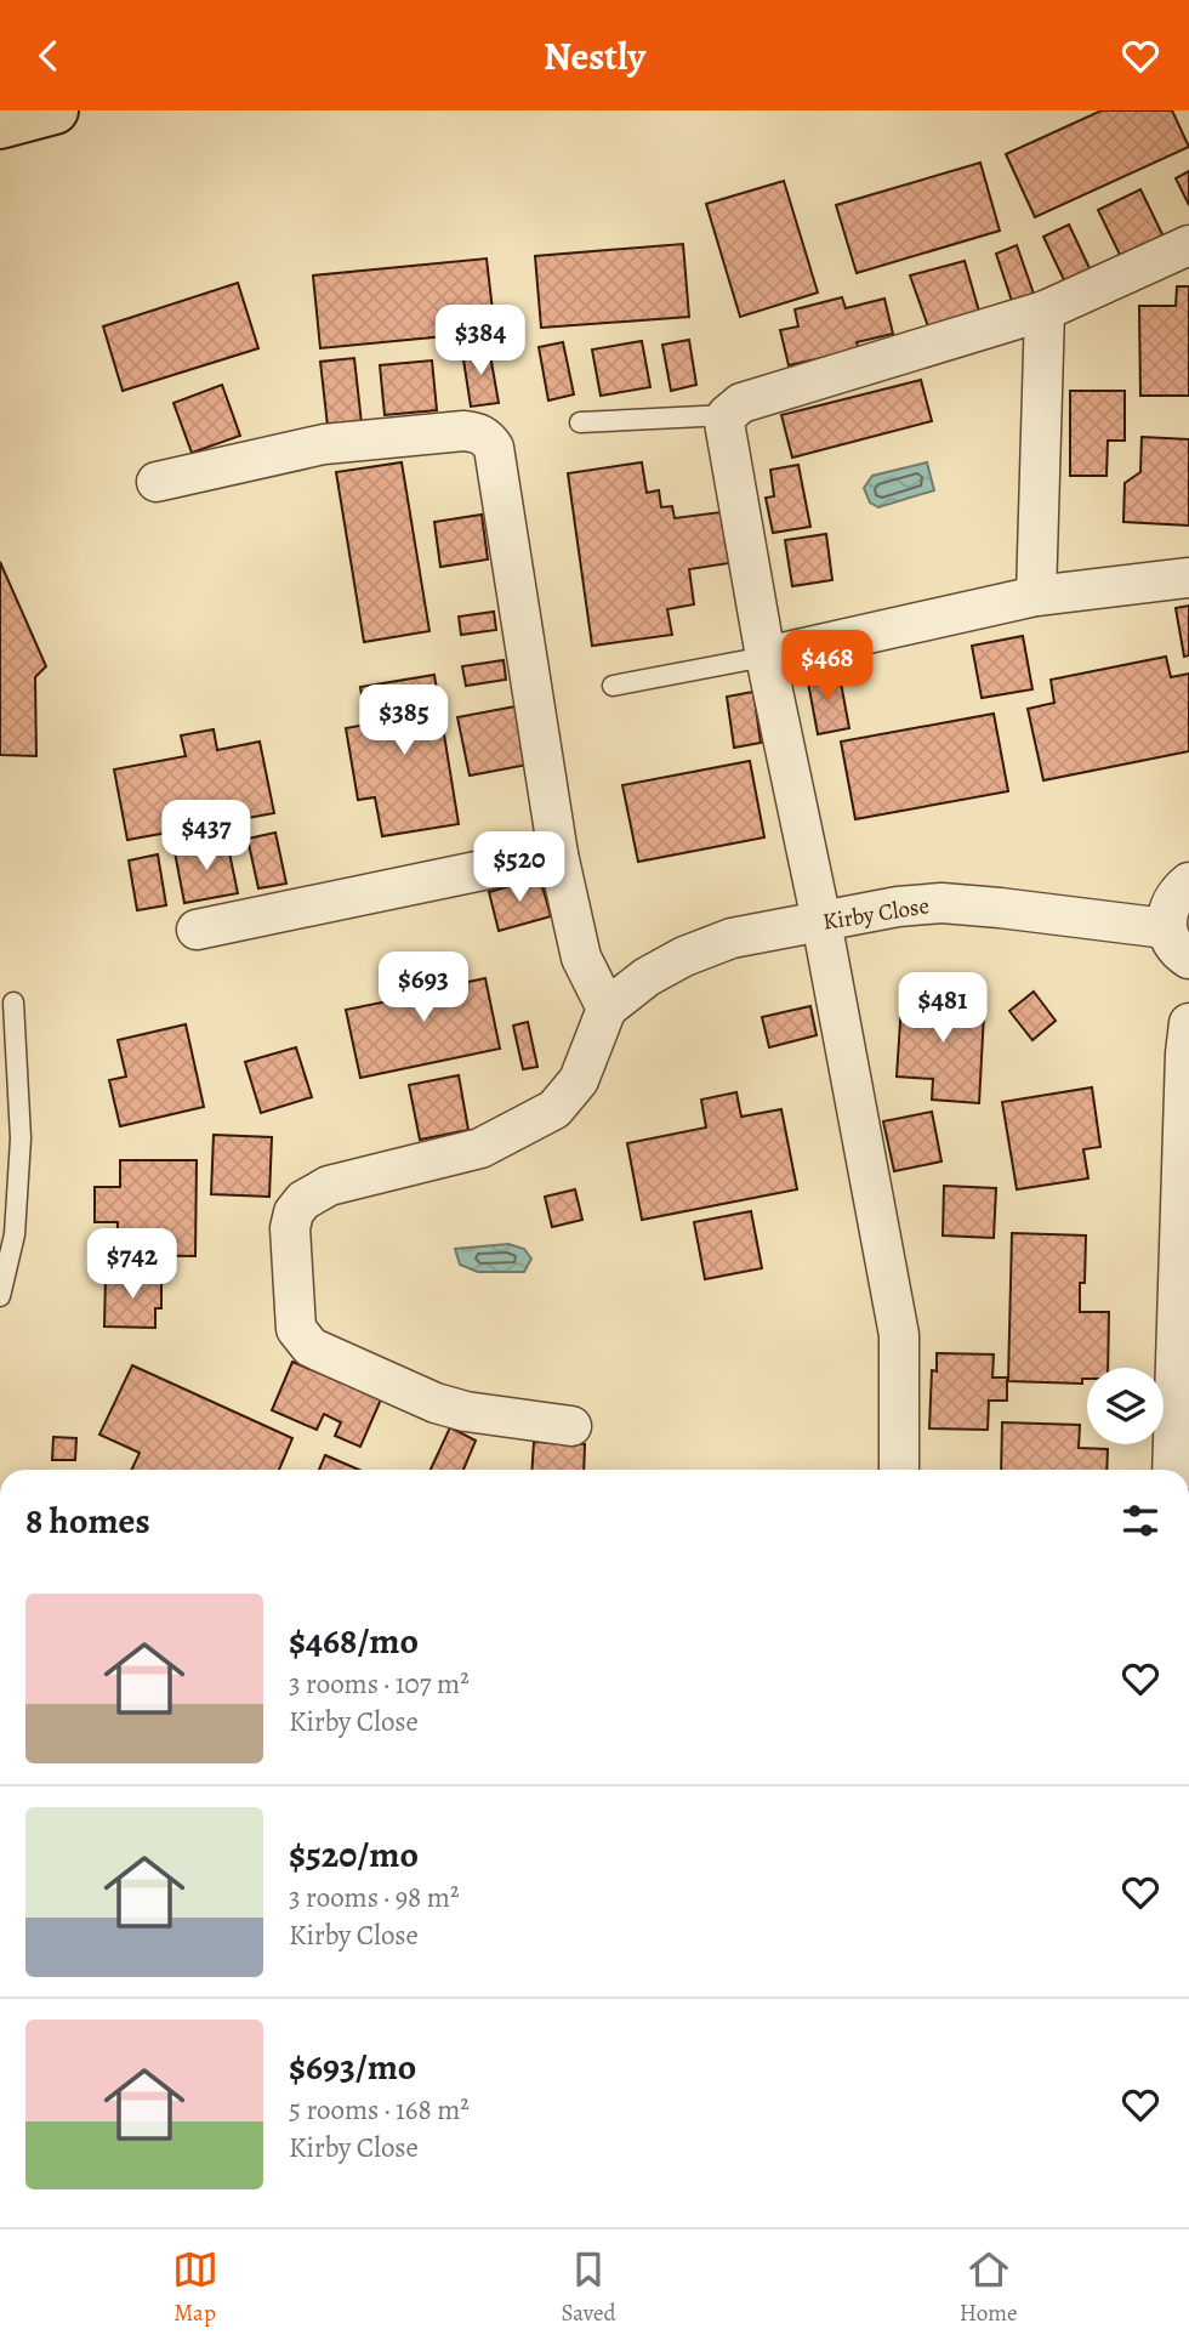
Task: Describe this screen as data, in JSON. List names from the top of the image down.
{
  "streets": {
    "street": ["Kirby Close"]
  },
  "page": {
    "header": "Nestly",
    "price": [
      "$384",
      "$468",
      "$385",
      "$437",
      "$520",
      "$693",
      "$481",
      "$742"
    ],
    "heading": "8 homes",
    "list": [
      {
        "name": "$468/mo",
        "note": "3 rooms · 107 m² · Kirby Close"
      },
      {
        "name": "$520/mo",
        "note": "3 rooms · 98 m² · Kirby Close"
      },
      {
        "name": "$693/mo",
        "note": "5 rooms · 168 m² · Kirby Close"
      }
    ],
    "tabs": ["Map", "Saved", "Home"]
  }
}
